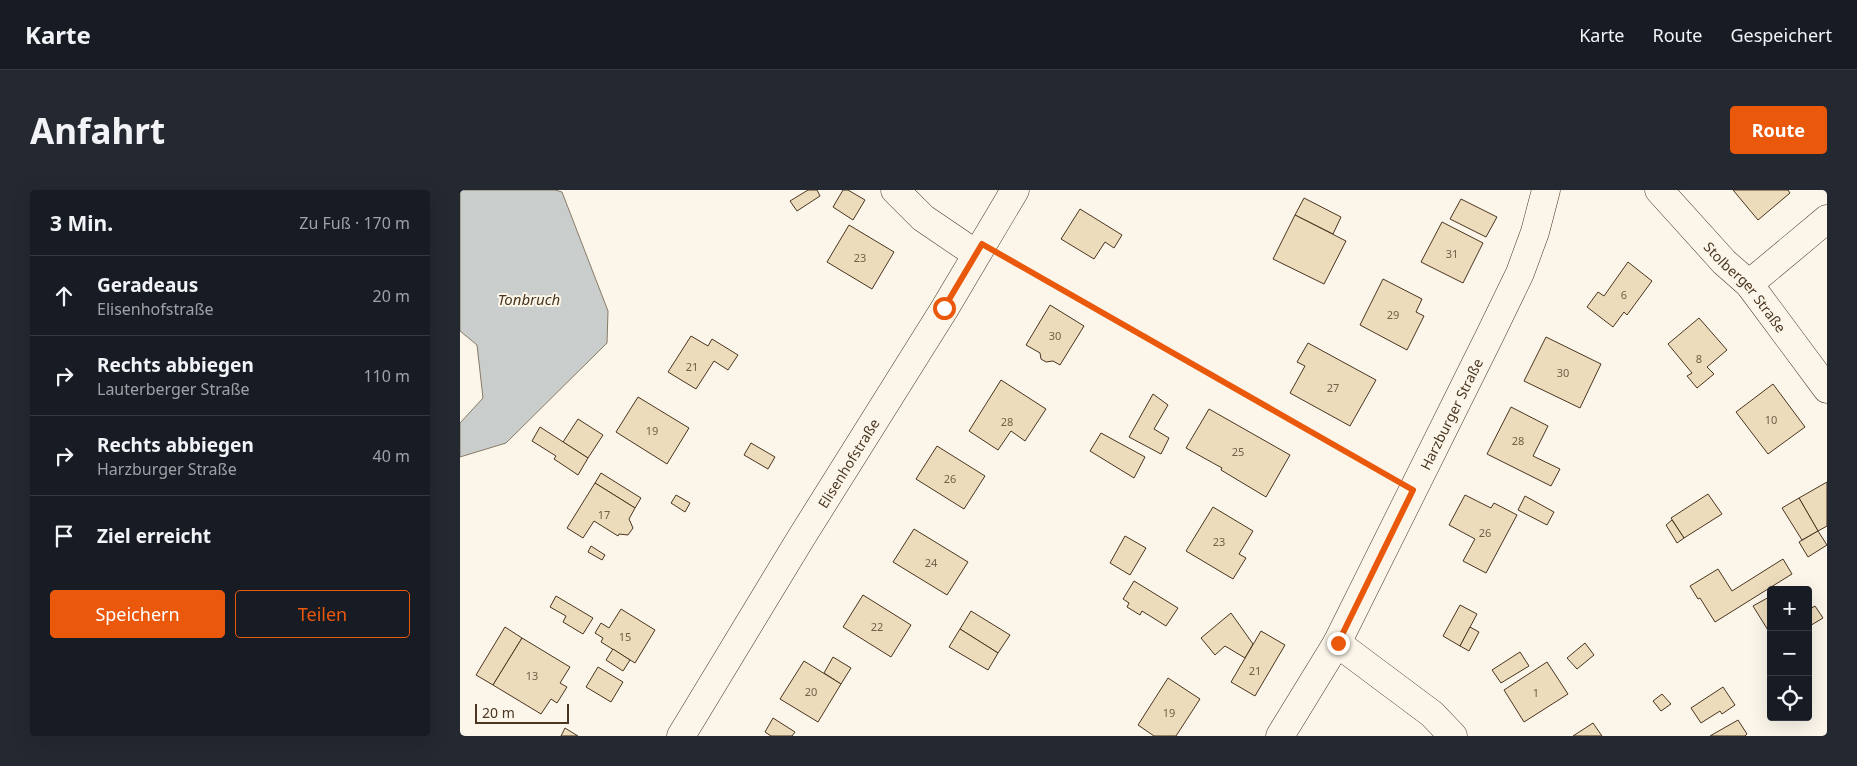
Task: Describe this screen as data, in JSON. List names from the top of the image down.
{
  "streets": {
    "street": ["Stolberger Straße", "Harzburger Straße", "Elisenhofstraße"]
  },
  "water": ["Tonbruch"],
  "house_numbers": [
    "31",
    "23",
    "6",
    "29",
    "30",
    "8",
    "21",
    "30",
    "27",
    "10",
    "28",
    "19",
    "28",
    "25",
    "26",
    "17",
    "26",
    "23",
    "24",
    "22",
    "15",
    "21",
    "13",
    "20",
    "1",
    "19"
  ],
  "scale_bar": "20 m",
  "page": {
    "header": "Karte",
    "nav": ["Karte", "Route", "Gespeichert"],
    "buttons": [
      "Route",
      ["Speichern", "Teilen"]
    ],
    "title": "Anfahrt",
    "heading": ["3 Min.", "Zu Fuß · 170 m"],
    "list": [
      ["Geradeaus", "Elisenhofstraße", "20 m"],
      ["Rechts abbiegen", "Lauterberger Straße", "110 m"],
      ["Rechts abbiegen", "Harzburger Straße", "40 m"],
      "Ziel erreicht"
    ],
    "map_buttons": ["+", "−"],
    "scale": "20 m"
  }
}
